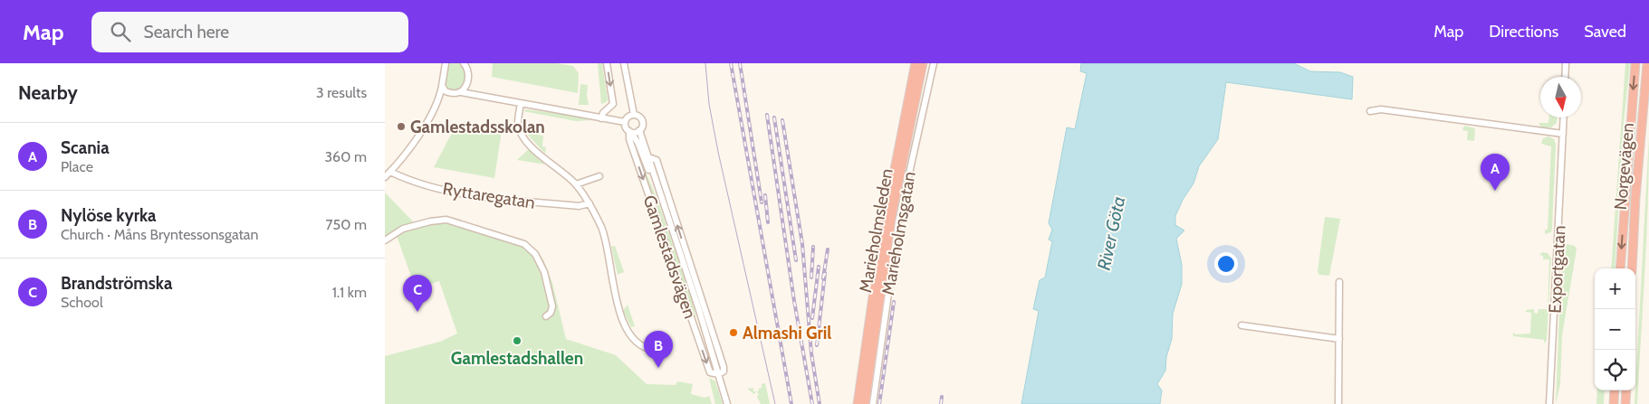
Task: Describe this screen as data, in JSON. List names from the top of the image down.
{
  "streets": {
    "highway": ["Norgevägen", "Marieholmsleden"],
    "street": [
      "Ryttaregatan",
      "Marieholmsgatan",
      "Gamlestadsvägen",
      "Exportgatan"
    ]
  },
  "water": ["River Göta"],
  "places": ["Gamlestadsskolan", "Almashi Gril", "Gamlestadshallen"],
  "north": "bottom",
  "page": {
    "header": "Map",
    "search": "Search here",
    "nav": ["Map", "Directions", "Saved"],
    "heading": ["Nearby", "3 results"],
    "list": [
      {
        "mark": "A",
        "name": "Scania",
        "note": "Place",
        "value": "360 m"
      },
      {
        "mark": "B",
        "name": "Nylöse kyrka",
        "note": "Church · Måns Bryntessonsgatan",
        "value": "750 m"
      },
      {
        "mark": "C",
        "name": "Brandströmska",
        "note": "School",
        "value": "1.1 km"
      }
    ],
    "pins": ["A", "C", "B"],
    "map_buttons": ["+", "−"]
  }
}
